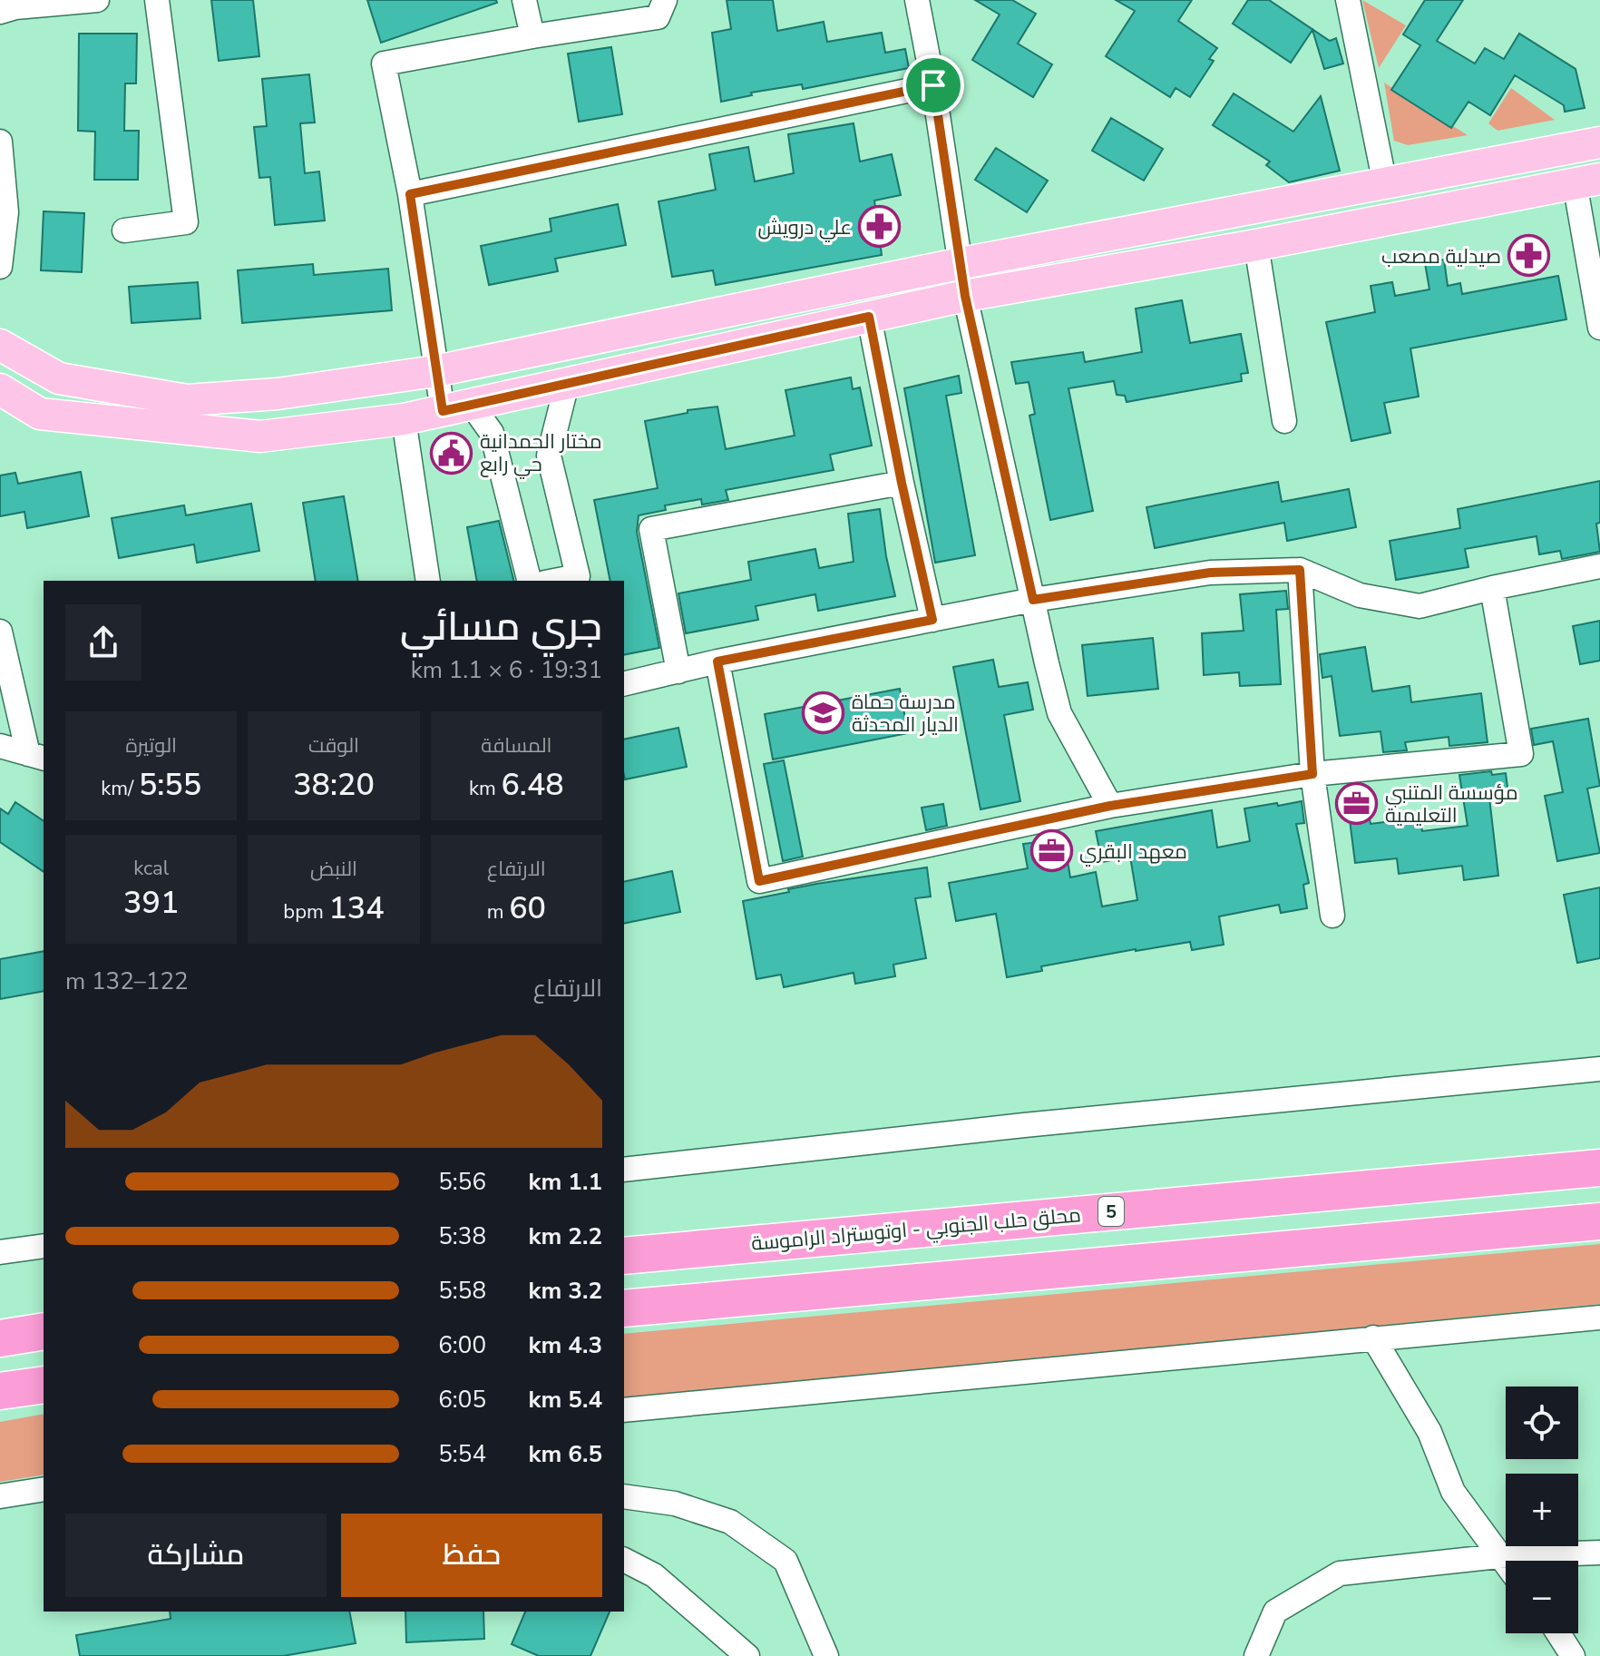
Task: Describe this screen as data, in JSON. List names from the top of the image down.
{
  "streets": {
    "highway": ["5", "محلق حلب الجنوبي - اوتوستراد الراموسة"]
  },
  "places": {
    "pharmacy": ["علي درويش", "صيدلية مصعب"],
    "public building": ["مختار الحمدانية حي رابع"],
    "school or university": ["مدرسة حماة الديار المحدثة"],
    "office": ["مؤسسة المتنبي التعليمية", "معهد البقري"]
  },
  "page": {
    "heading": ["جري مسائي", "19:31 · 6 × 1.1 km"],
    "stats": [
      ["المسافة", "6.48 km"],
      ["الوقت", "38:20"],
      ["الوتيرة", "5:55 /km"],
      ["الارتفاع", "60 m"],
      ["النبض", "134 bpm"],
      ["kcal", "391"]
    ],
    "chart": ["الارتفاع", "122–132 m"],
    "list": [
      {
        "name": "1.1 km",
        "note": "5:56"
      },
      {
        "name": "2.2 km",
        "note": "5:38"
      },
      {
        "name": "3.2 km",
        "note": "5:58"
      },
      {
        "name": "4.3 km",
        "note": "6:00"
      },
      {
        "name": "5.4 km",
        "note": "6:05"
      },
      {
        "name": "6.5 km",
        "note": "5:54"
      }
    ],
    "map_buttons": ["+", "−"],
    "buttons": ["حفظ", "مشاركة"]
  }
}
